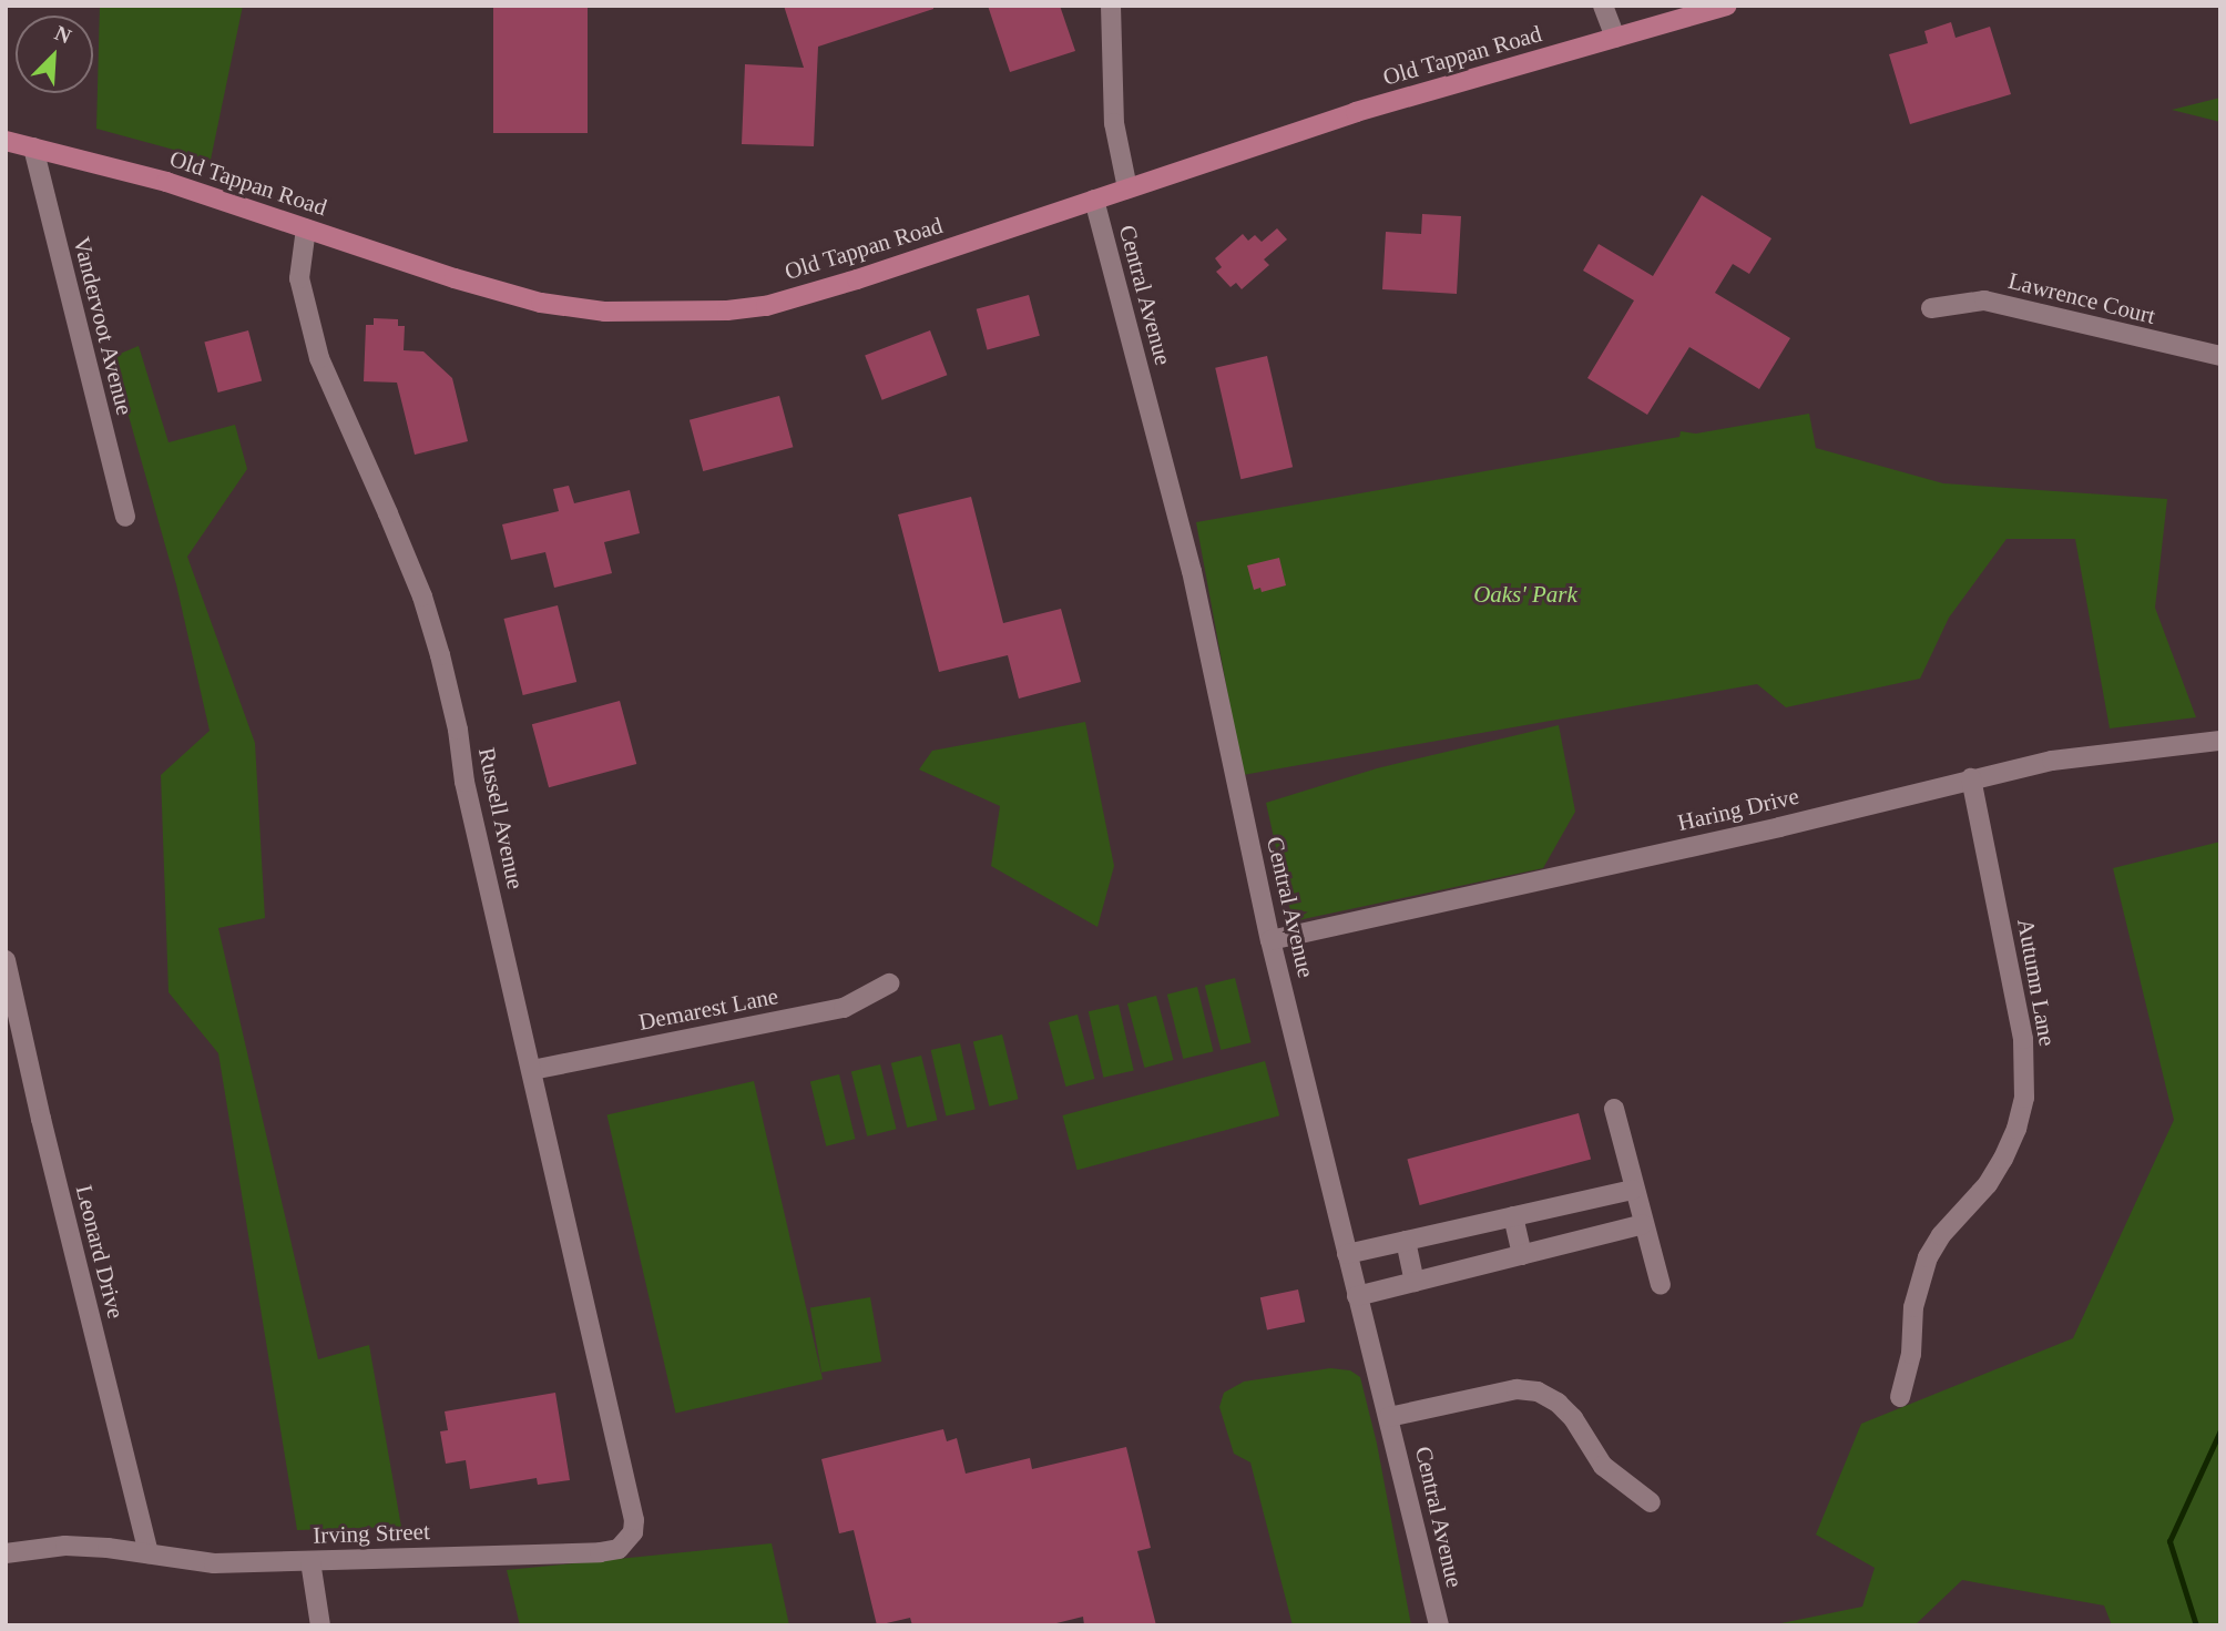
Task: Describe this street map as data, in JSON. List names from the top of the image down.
{
  "streets": {
    "main road": ["Old Tappan Road"],
    "street": [
      "Central Avenue",
      "Lawrence Court",
      "Vandervoot Avenue",
      "Haring Drive",
      "Russell Avenue",
      "Autumn Lane",
      "Demarest Lane",
      "Leonard Drive",
      "Irving Street"
    ]
  },
  "crossings": [
    ["Old Tappan Road", "Central Avenue"],
    ["Old Tappan Road", "Vandervoot Avenue"],
    ["Old Tappan Road", "Russell Avenue"],
    ["Central Avenue", "Haring Drive"],
    ["Haring Drive", "Autumn Lane"],
    ["Russell Avenue", "Demarest Lane"],
    ["Russell Avenue", "Irving Street"],
    ["Leonard Drive", "Irving Street"]
  ],
  "parks": ["Oaks' Park"],
  "north": "top right"
}
